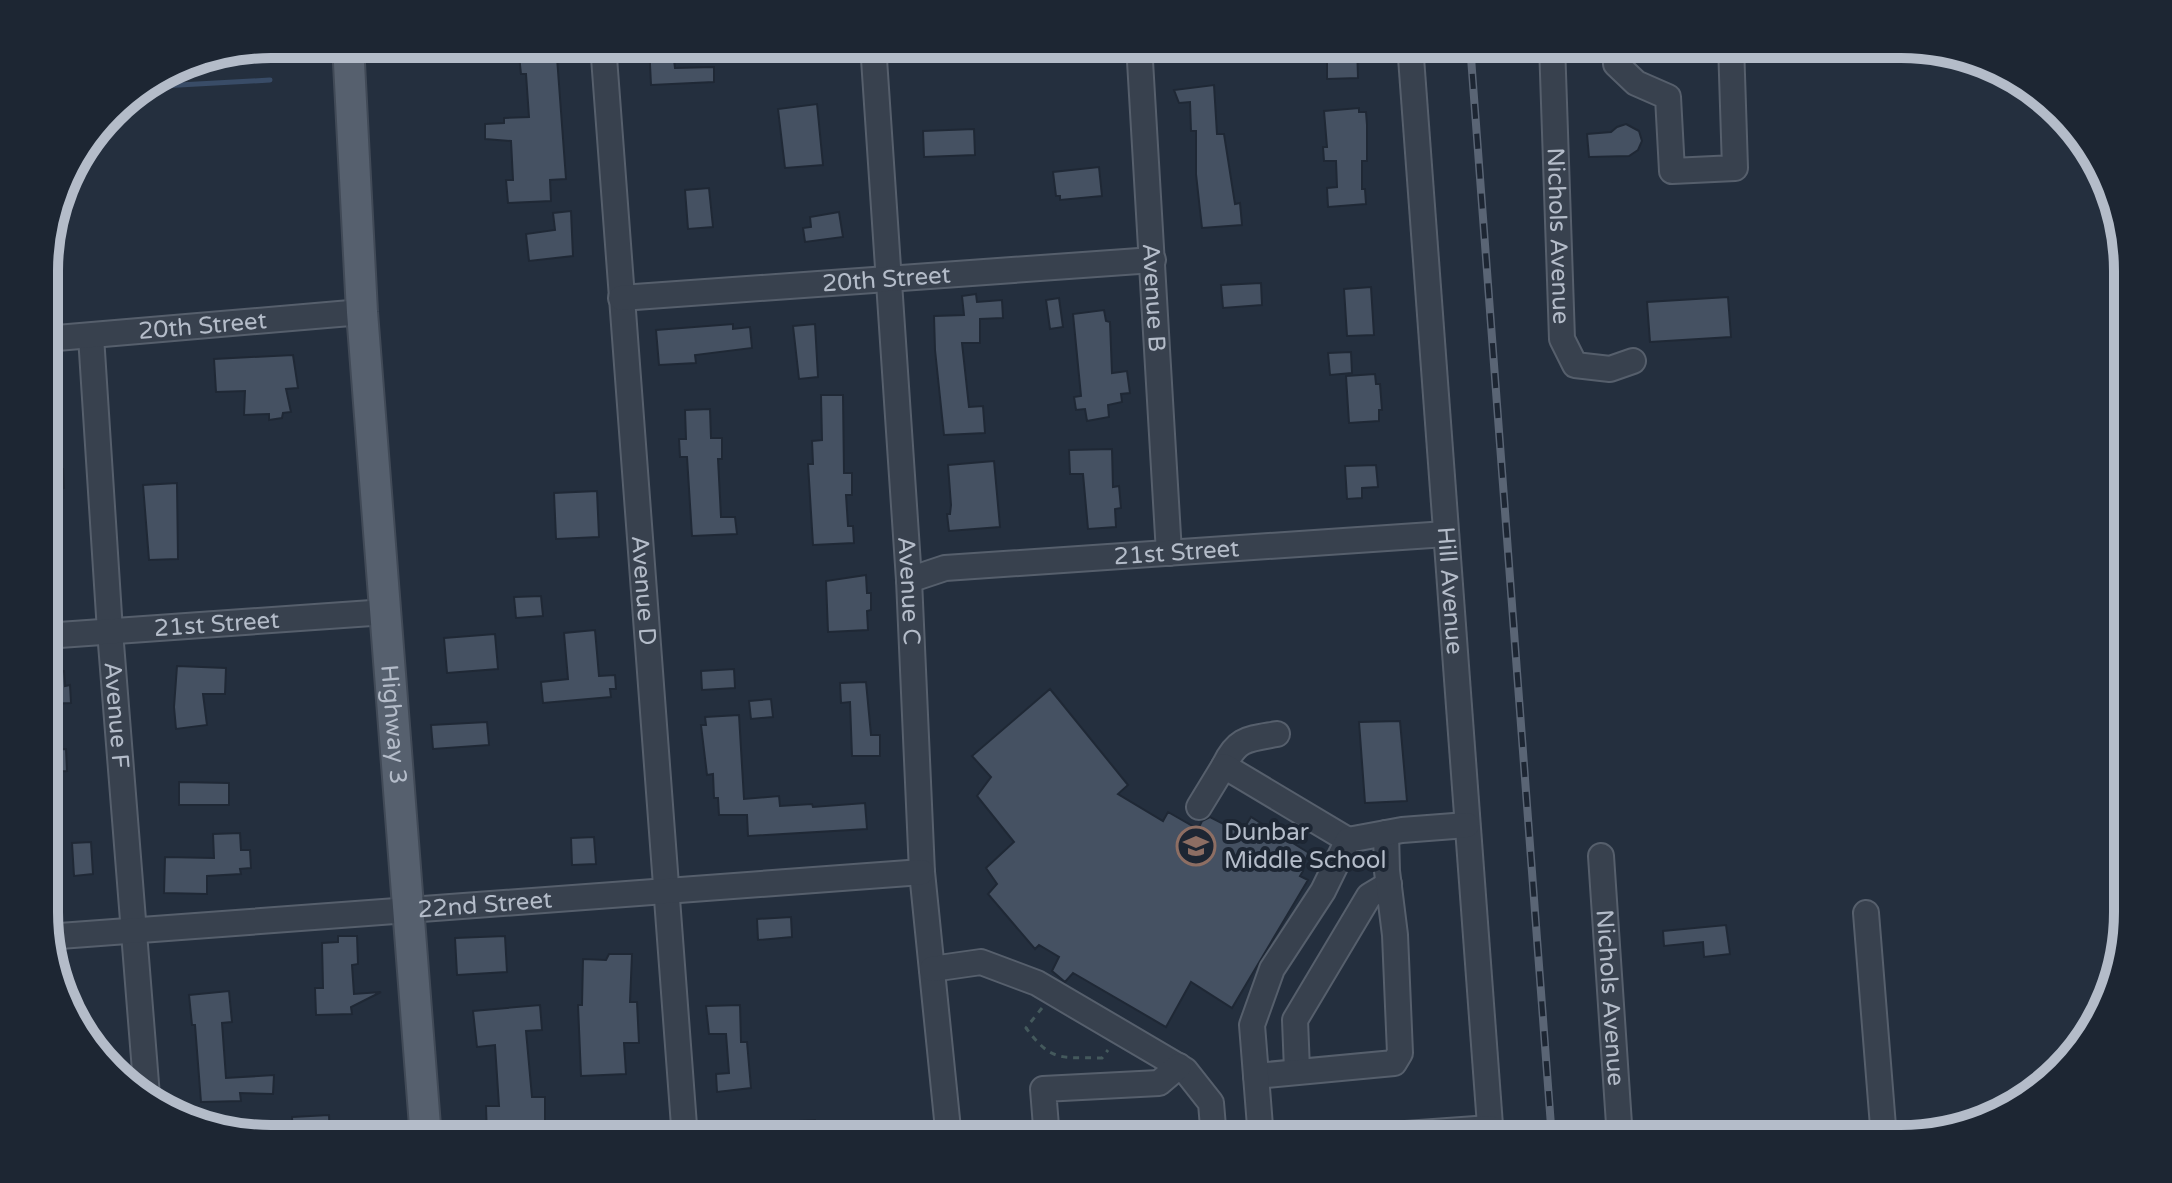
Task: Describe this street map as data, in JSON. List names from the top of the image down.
{
  "streets": {
    "main road": ["Highway 3"],
    "street": [
      "Nichols Avenue",
      "20th Street",
      "Avenue B",
      "21st Street",
      "Avenue D",
      "Hill Avenue",
      "Avenue C",
      "Avenue F",
      "22nd Street"
    ]
  },
  "crossings": [
    ["20th Street", "Avenue B"],
    ["20th Street", "Avenue D"],
    ["20th Street", "Avenue C"],
    ["20th Street", "Avenue F"],
    ["20th Street", "Highway 3"],
    ["Avenue B", "21st Street"],
    ["21st Street", "Hill Avenue"],
    ["21st Street", "Avenue C"],
    ["21st Street", "Avenue F"],
    ["21st Street", "Highway 3"],
    ["Avenue D", "22nd Street"],
    ["Avenue C", "22nd Street"],
    ["Avenue F", "22nd Street"],
    ["Highway 3", "22nd Street"]
  ],
  "places": {
    "school or university": ["Dunbar Middle School"]
  }
}
